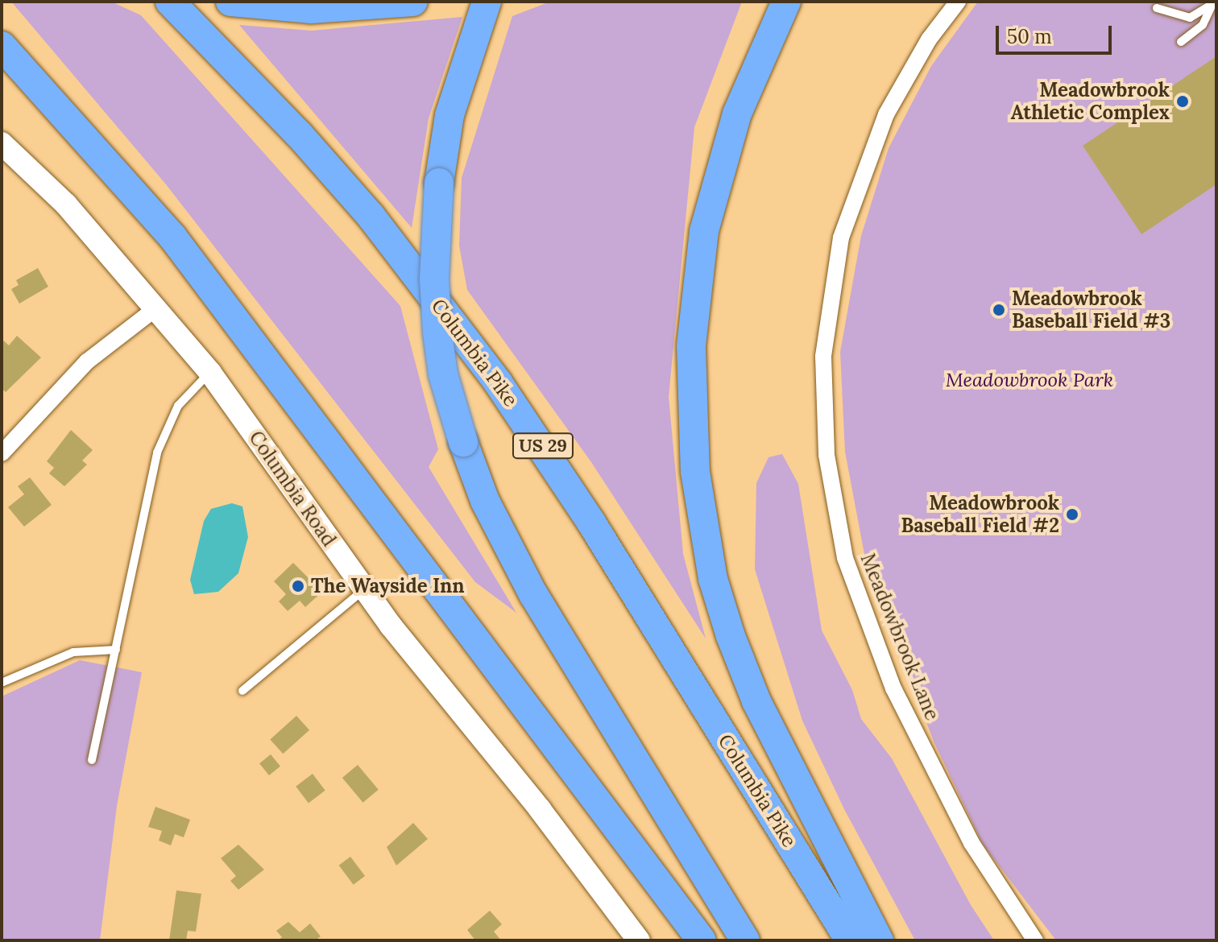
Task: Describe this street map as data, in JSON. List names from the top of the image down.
{
  "streets": {
    "highway": ["Columbia Pike", "US 29"],
    "street": ["Columbia Road", "Meadowbrook Lane"]
  },
  "parks": ["Meadowbrook Park"],
  "places": [
    "Meadowbrook Athletic Complex",
    "Meadowbrook Baseball Field #3",
    "Meadowbrook Baseball Field #2",
    "The Wayside Inn"
  ],
  "scale_bar": "50 m"
}
